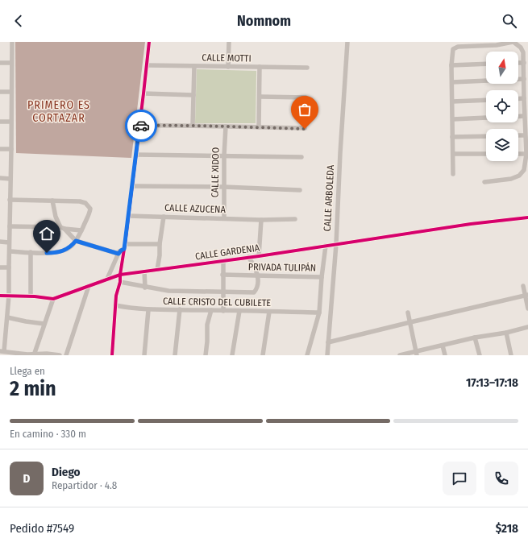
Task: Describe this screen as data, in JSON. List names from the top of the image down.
{
  "streets": {
    "street": [
      "CALLE MOTTI",
      "CALLE XIDOO",
      "CALLE ARBOLEDA",
      "CALLE AZUCENA",
      "CALLE GARDENIA",
      "PRIVADA TULIPÁN",
      "CALLE CRISTO DEL CUBILETE"
    ]
  },
  "crossings": [
    ["CALLE XIDOO", "CALLE AZUCENA"],
    ["CALLE ARBOLEDA", "CALLE GARDENIA"]
  ],
  "districts": ["PRIMERO ES CORTAZAR"],
  "north": "top",
  "page": {
    "header": "Nomnom",
    "heading": ["2 min", "Llega en", "17:13–17:18"],
    "panel": [
      "Diego",
      "Repartidor · 4.8",
      "Pedido #7549",
      "$218"
    ],
    "bar": "En camino · 330 m",
    "round": "D"
  }
}
